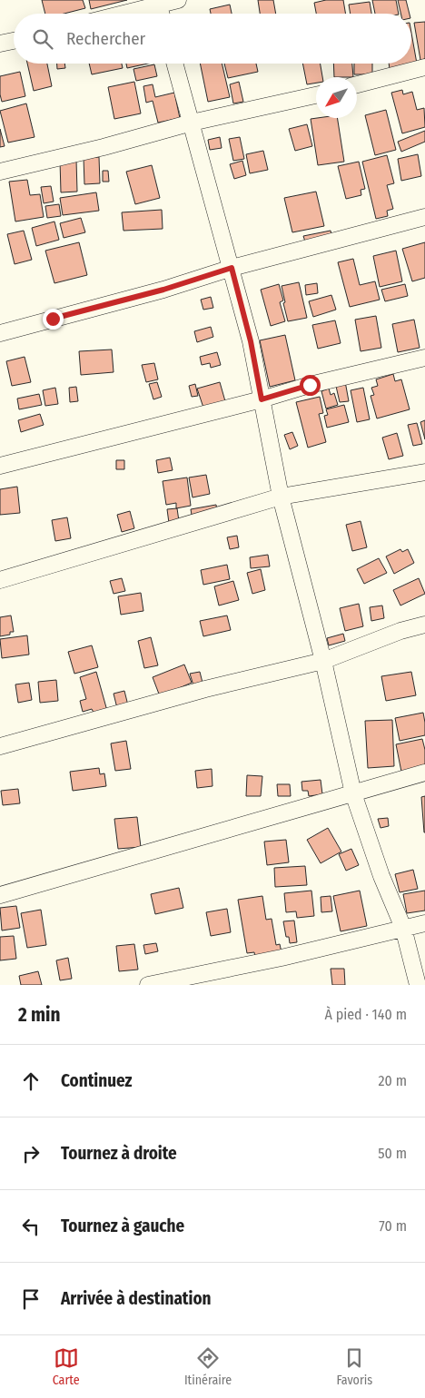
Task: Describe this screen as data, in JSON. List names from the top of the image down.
{
  "north": "bottom left",
  "page": {
    "search": "Rechercher",
    "heading": ["2 min", "À pied · 140 m"],
    "list": [
      ["Continuez", "20 m"],
      ["Tournez à droite", "50 m"],
      ["Tournez à gauche", "70 m"],
      "Arrivée à destination"
    ],
    "nav": ["Carte", "Itinéraire", "Favoris"]
  }
}
